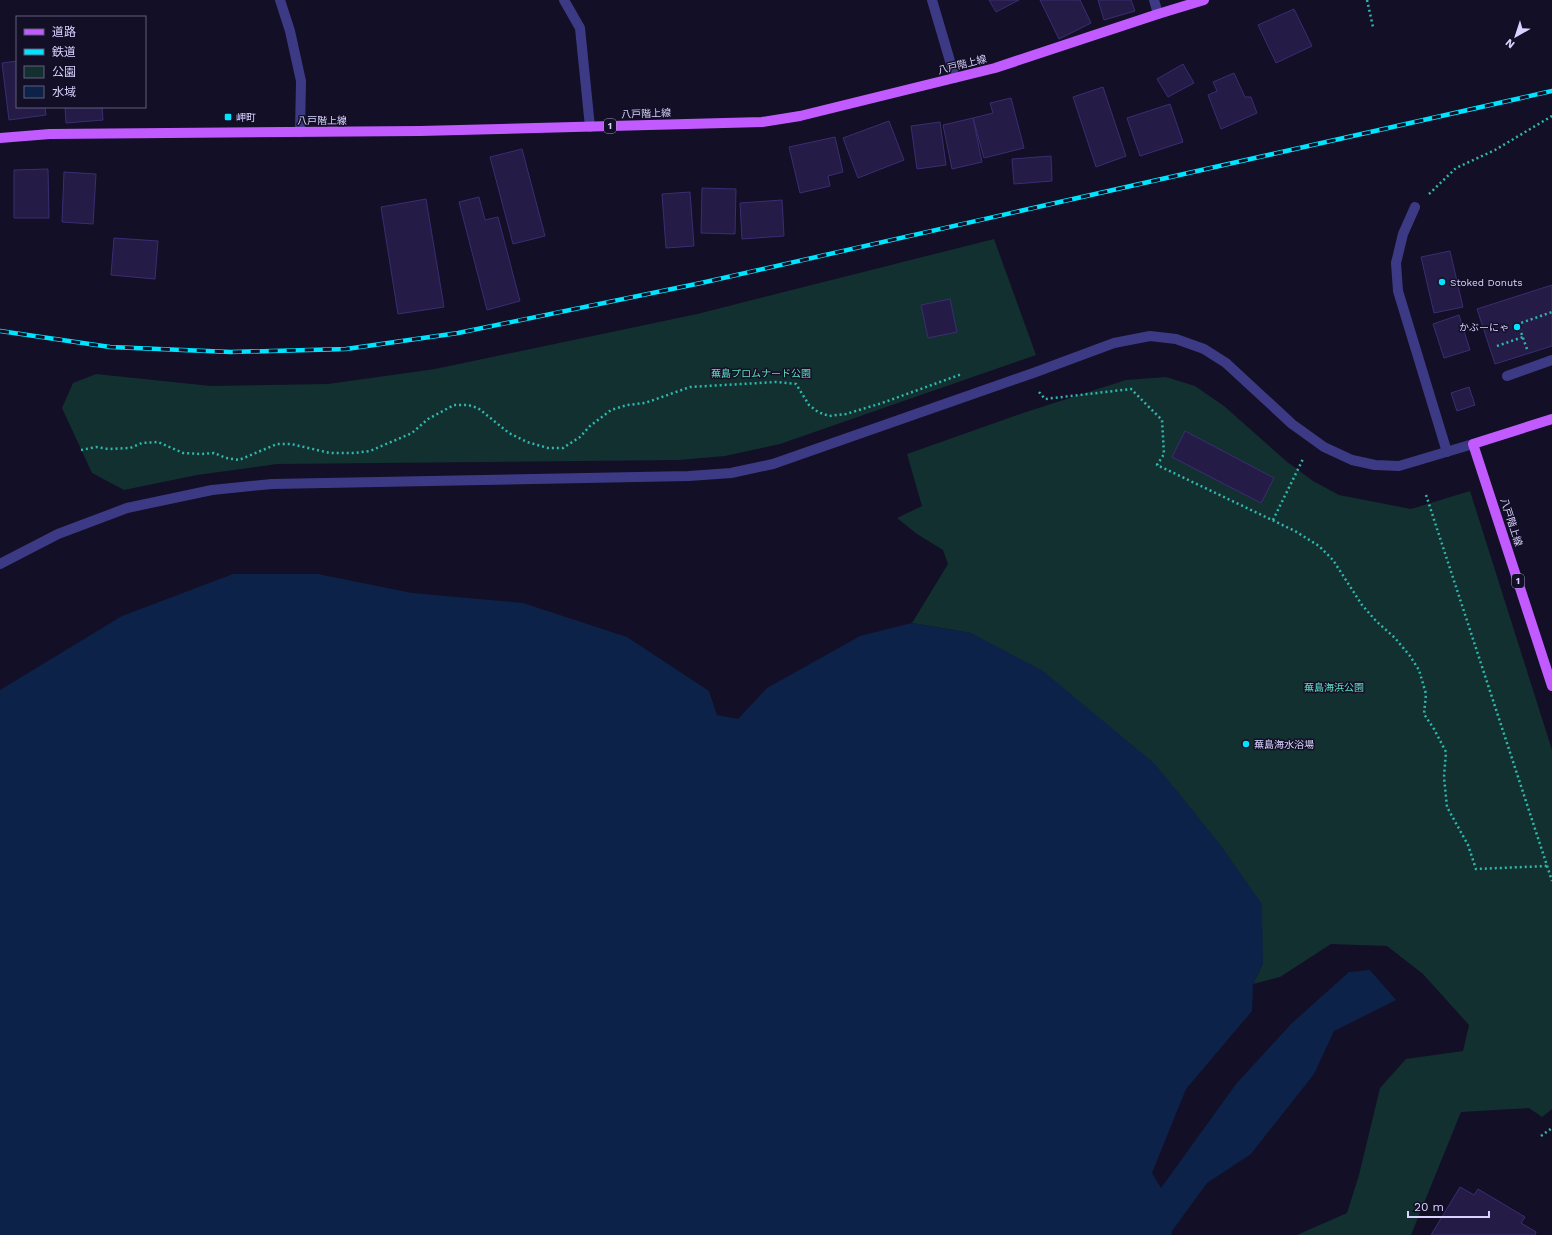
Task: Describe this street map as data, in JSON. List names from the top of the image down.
{
  "streets": {
    "main road": ["八戸階上線", "1"]
  },
  "parks": ["蕪島プロムナード公園", "蕪島海浜公園"],
  "places": {
    "transit": ["岬町"],
    "other": ["Stoked Donuts", "かぶーにゃ", "蕪島海水浴場"]
  },
  "legend": [
    "道路",
    "鉄道",
    "公園",
    "水域"
  ],
  "scale_bar": "20 m",
  "north": "bottom left"
}
